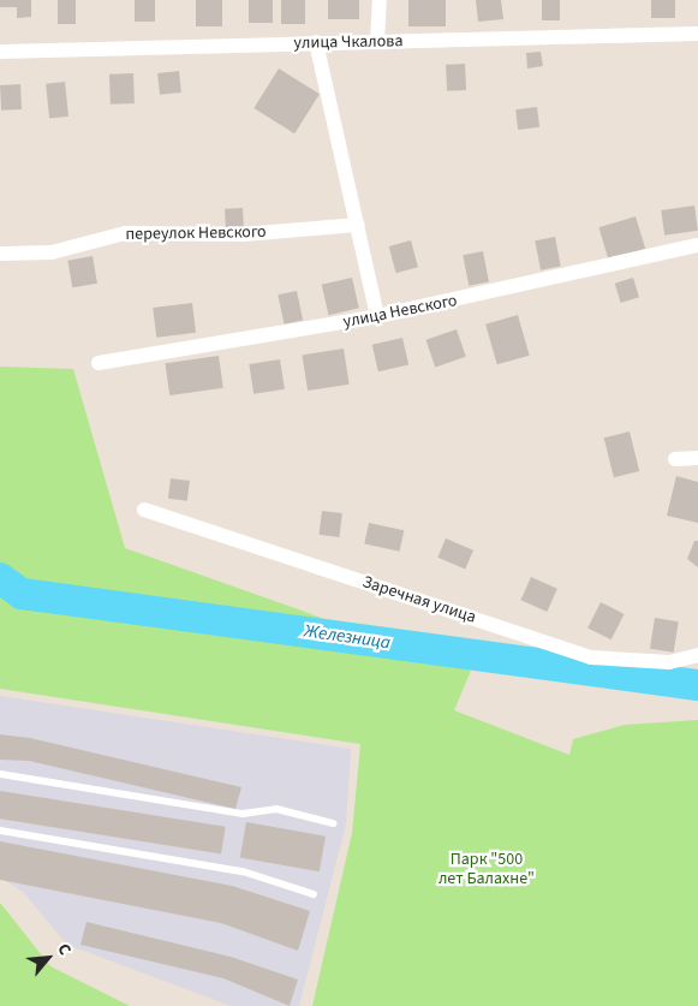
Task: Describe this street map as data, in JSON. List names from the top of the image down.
{
  "streets": {
    "street": [
      "улица Чкалова",
      "переулок Невского",
      "улица Невского",
      "Заречная улица"
    ]
  },
  "water": ["Железница"],
  "parks": ["Парк \"500 лет Балахне\""],
  "north": "top right"
}
